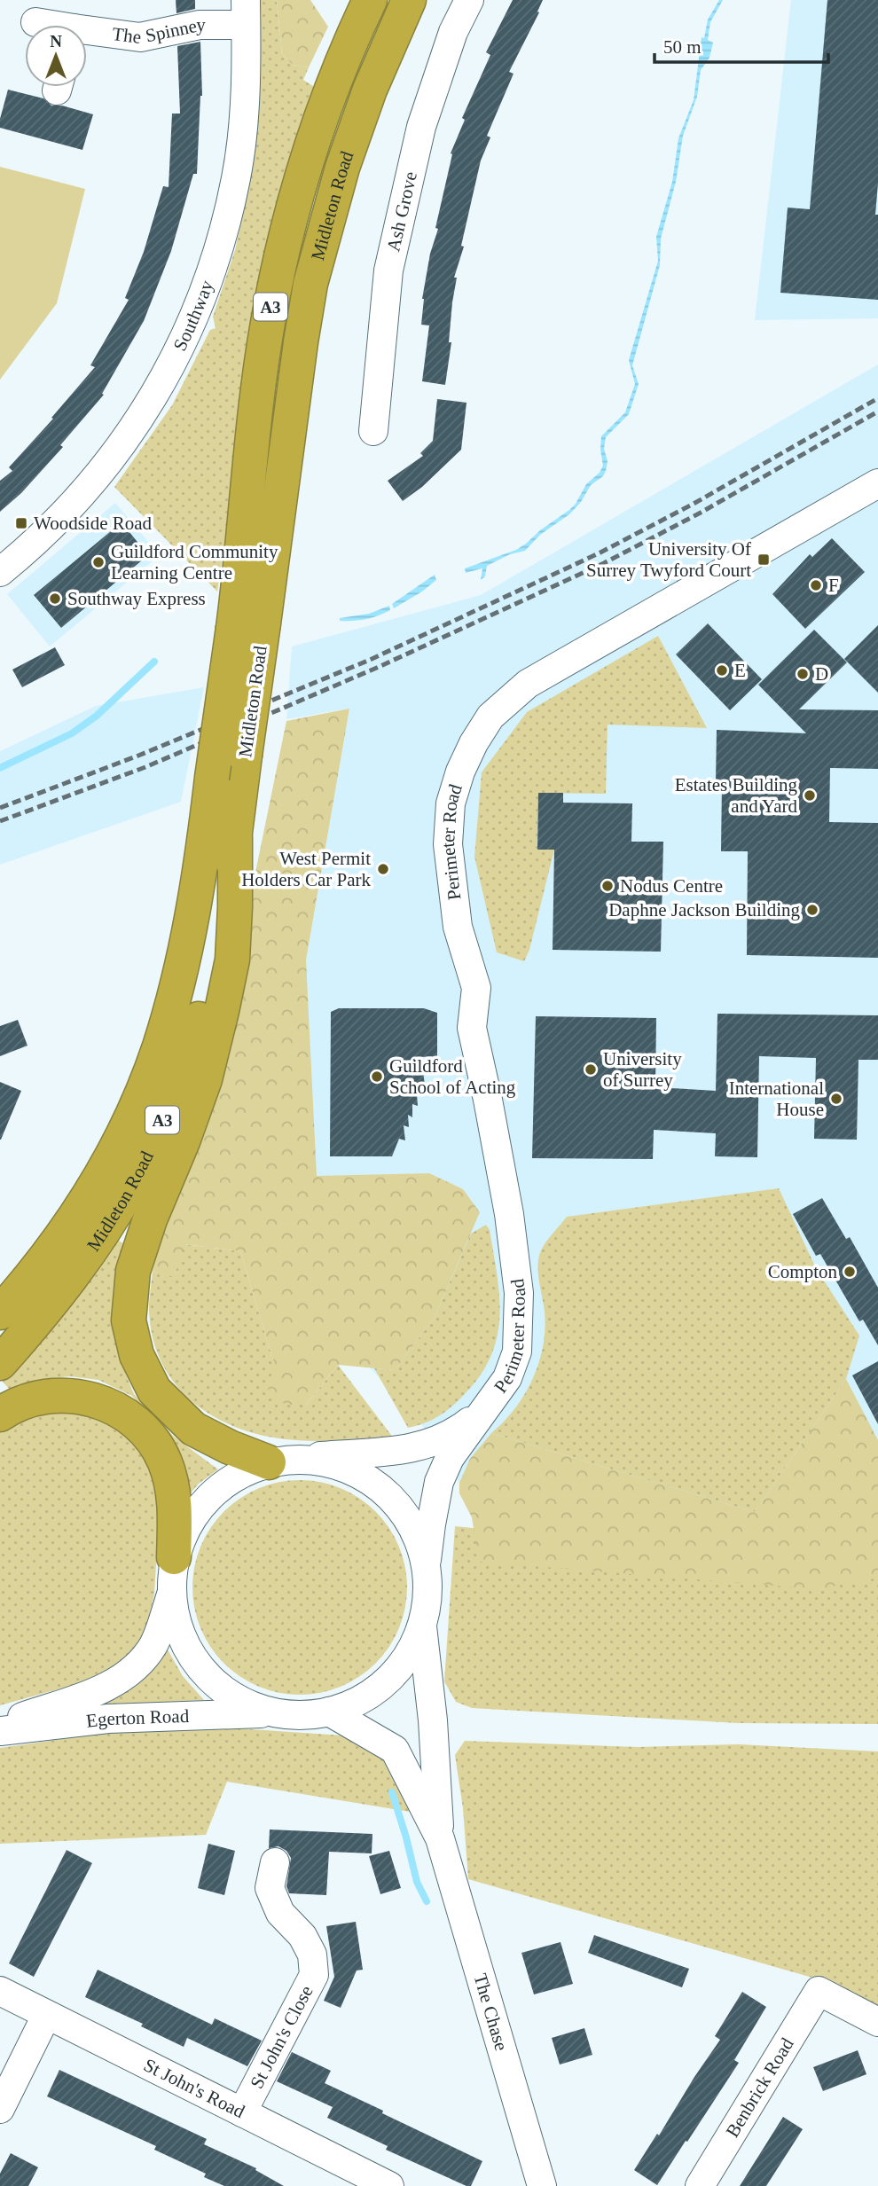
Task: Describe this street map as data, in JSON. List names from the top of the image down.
{
  "streets": {
    "highway": ["Midleton Road", "A3"],
    "street": [
      "The Spinney",
      "Ash Grove",
      "Southway",
      "Perimeter Road",
      "Egerton Road",
      "The Chase",
      "St John's Close",
      "Benbrick Road",
      "St John's Road"
    ]
  },
  "crossings": [
    ["The Spinney", "Southway"],
    ["Perimeter Road", "The Chase"],
    ["St John's Close", "St John's Road"]
  ],
  "places": {
    "transit": ["Woodside Road", "University Of Surrey Twyford Court"],
    "other": [
      "Guildford Community Learning Centre",
      "F",
      "Southway Express",
      "E",
      "D",
      "Estates Building and Yard",
      "West Permit Holders Car Park",
      "Nodus Centre",
      "Daphne Jackson Building",
      "University of Surrey",
      "Guildford School of Acting",
      "International House",
      "Compton"
    ]
  },
  "scale_bar": "50 m",
  "north": "top"
}
